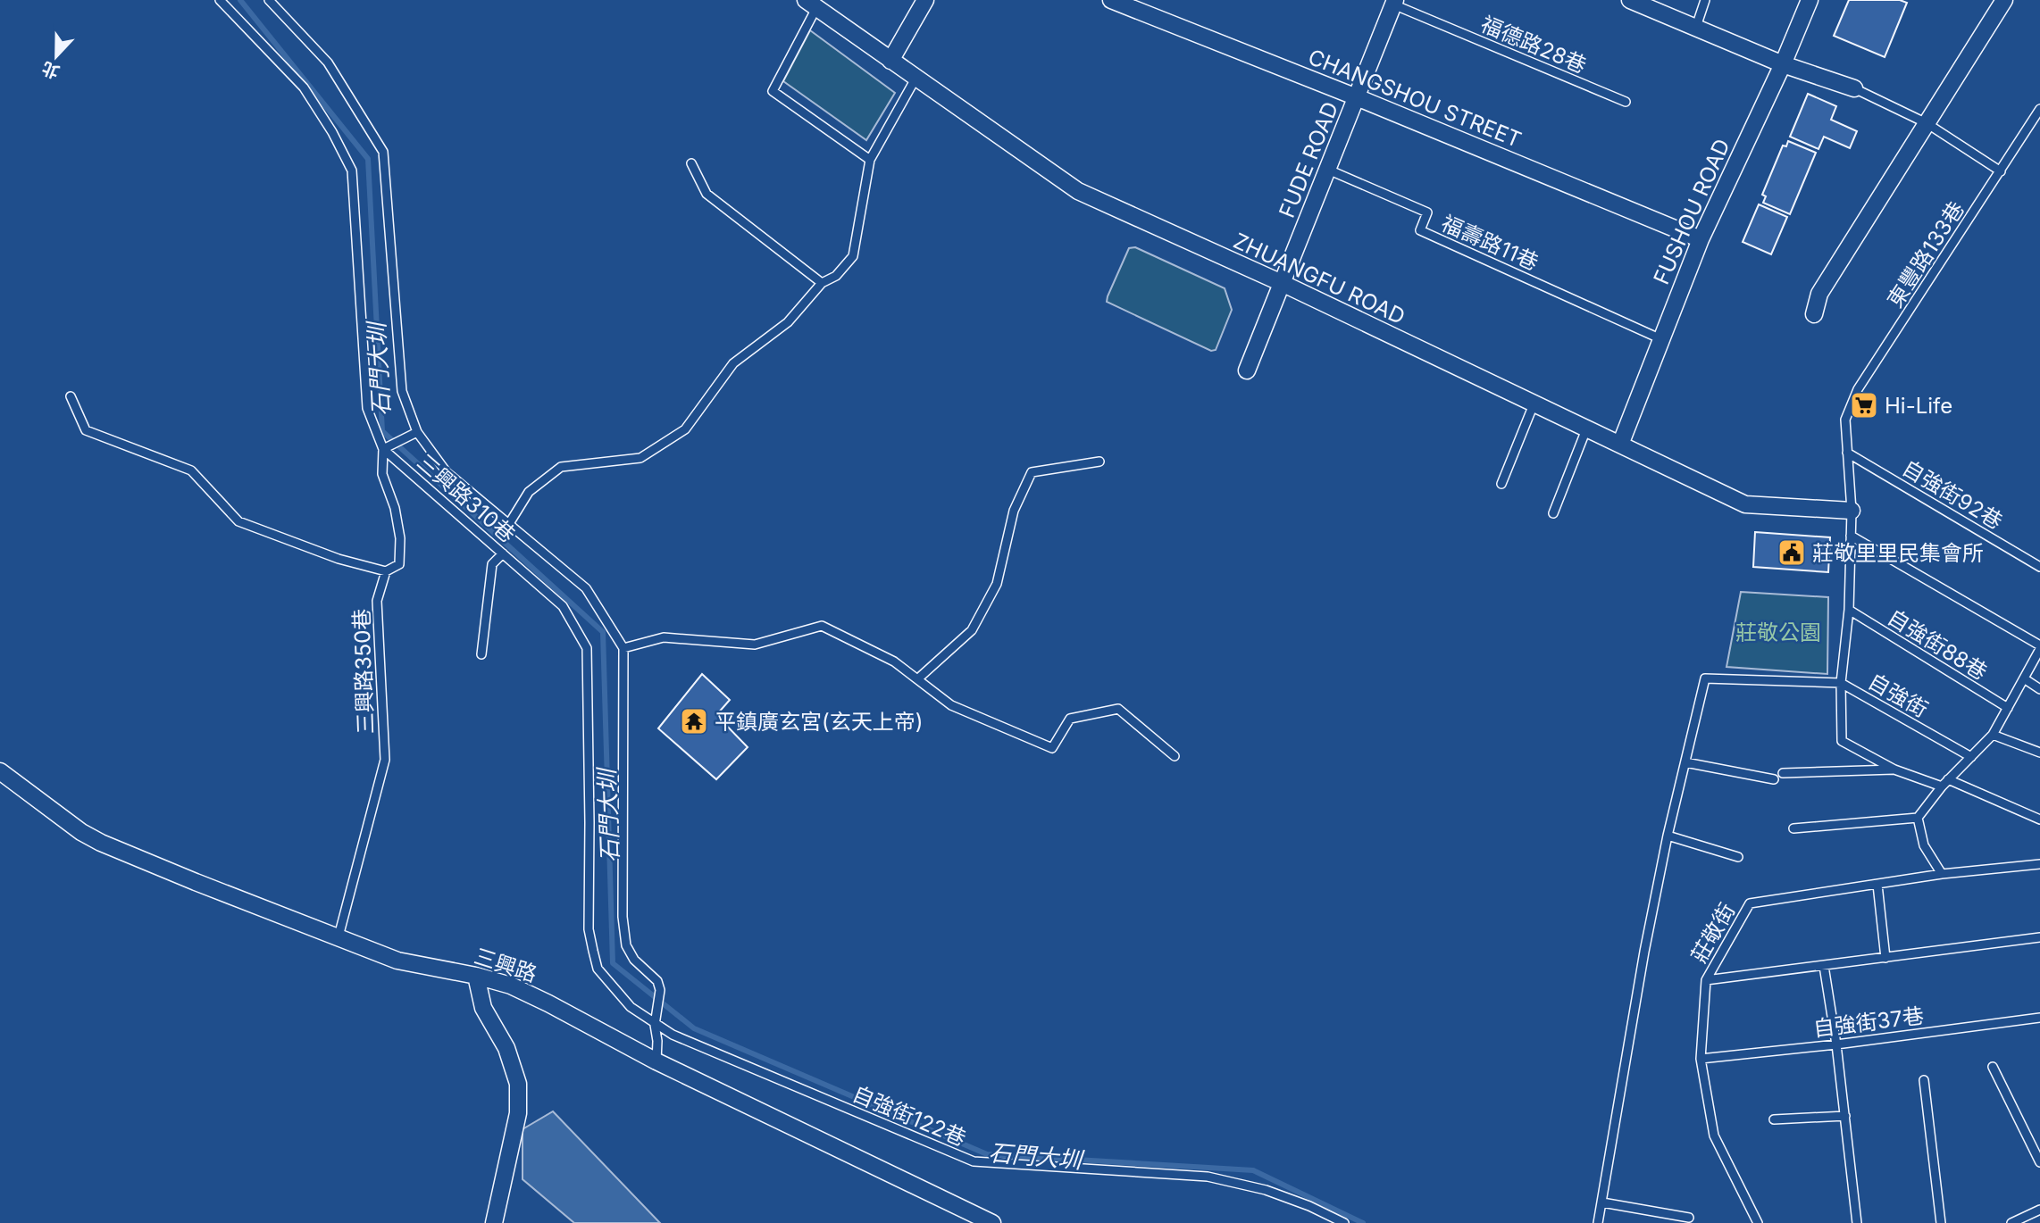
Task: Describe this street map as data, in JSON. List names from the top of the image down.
{
  "streets": {
    "street": [
      "CHANGSHOU STREET",
      "FUDE ROAD",
      "FUSHOU ROAD",
      "ZHUANGFU ROAD",
      "三興路"
    ],
    "lane": [
      "福德路28巷",
      "福壽路11巷",
      "東豐路133巷",
      "自強街92巷",
      "三興路310巷",
      "自強街88巷",
      "三興路350巷",
      "自強街",
      "莊敬街",
      "自強街37巷",
      "自強街122巷"
    ]
  },
  "crossings": [
    ["福德路28巷", "FUDE ROAD"],
    ["CHANGSHOU STREET", "FUDE ROAD"],
    ["CHANGSHOU STREET", "FUSHOU ROAD"],
    ["FUDE ROAD", "福壽路11巷"],
    ["FUDE ROAD", "ZHUANGFU ROAD"],
    ["FUSHOU ROAD", "福壽路11巷"],
    ["FUSHOU ROAD", "ZHUANGFU ROAD"],
    ["東豐路133巷", "自強街"],
    ["ZHUANGFU ROAD", "自強街"],
    ["自強街92巷", "自強街"],
    ["三興路310巷", "三興路350巷"],
    ["三興路310巷", "自強街122巷"],
    ["自強街88巷", "自強街"],
    ["三興路350巷", "三興路"],
    ["莊敬街", "自強街37巷"]
  ],
  "water": ["石門大圳"],
  "parks": ["莊敬公園"],
  "places": {
    "supermarket": ["Hi-Life"],
    "public building": ["莊敬里里民集會所"],
    "temple": ["平鎮廣玄宮(玄天上帝)"]
  },
  "north": "bottom"
}
